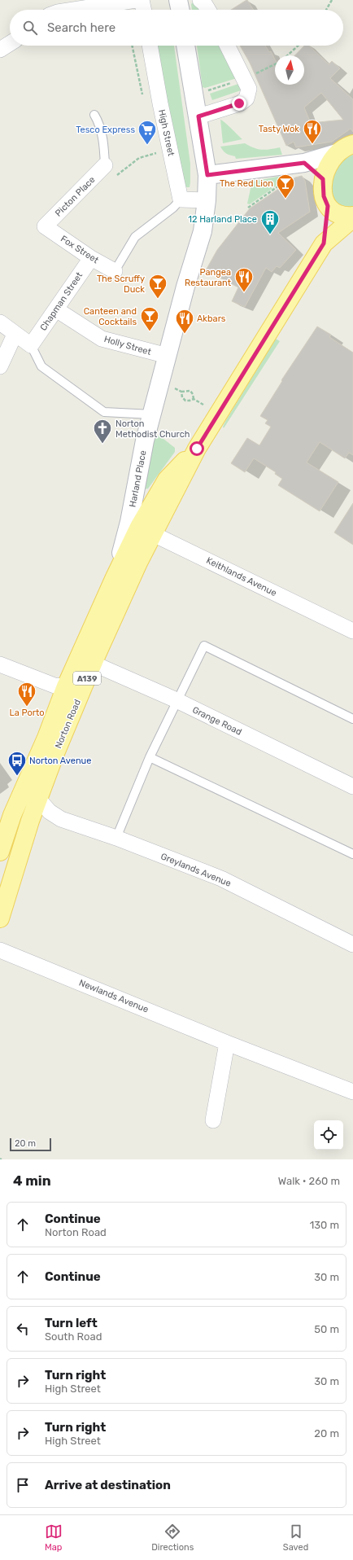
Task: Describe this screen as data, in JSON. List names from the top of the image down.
{
  "streets": {
    "main road": ["Harland Place", "A139", "Norton Road"],
    "street": [
      "High Street",
      "Picton Place",
      "Fox Street",
      "Chapman Street",
      "Holly Street",
      "Keithlands Avenue",
      "Grange Road",
      "Greylands Avenue",
      "Newlands Avenue"
    ]
  },
  "crossings": [
    ["Picton Place", "Fox Street"],
    ["Fox Street", "Chapman Street"],
    ["Chapman Street", "Holly Street"],
    ["Holly Street", "Harland Place"],
    ["Harland Place", "Keithlands Avenue"],
    ["Harland Place", "Norton Road"],
    ["Keithlands Avenue", "Norton Road"],
    ["A139", "Norton Road"],
    ["Grange Road", "Norton Road"],
    ["Norton Road", "Greylands Avenue"]
  ],
  "places": {
    "restaurant": [
      "Tasty Wok",
      "Pangea Restaurant",
      "Akbars",
      "La Porto"
    ],
    "supermarket": ["Tesco Express"],
    "bar": ["The Red Lion", "The Scruffy Duck", "Canteen and Cocktails"],
    "building": ["12 Harland Place"],
    "church": ["Norton Methodist Church"],
    "bus stop": ["Norton Avenue"]
  },
  "scale_bar": "20 m",
  "north": "top",
  "page": {
    "search": "Search here",
    "scale": "20 m",
    "heading": ["4 min", "Walk · 260 m"],
    "list": [
      ["Continue", "Norton Road", "130 m"],
      ["Continue", "30 m"],
      ["Turn left", "South Road", "50 m"],
      ["Turn right", "High Street", "30 m"],
      ["Turn right", "High Street", "20 m"],
      "Arrive at destination"
    ],
    "nav": ["Map", "Directions", "Saved"]
  }
}
